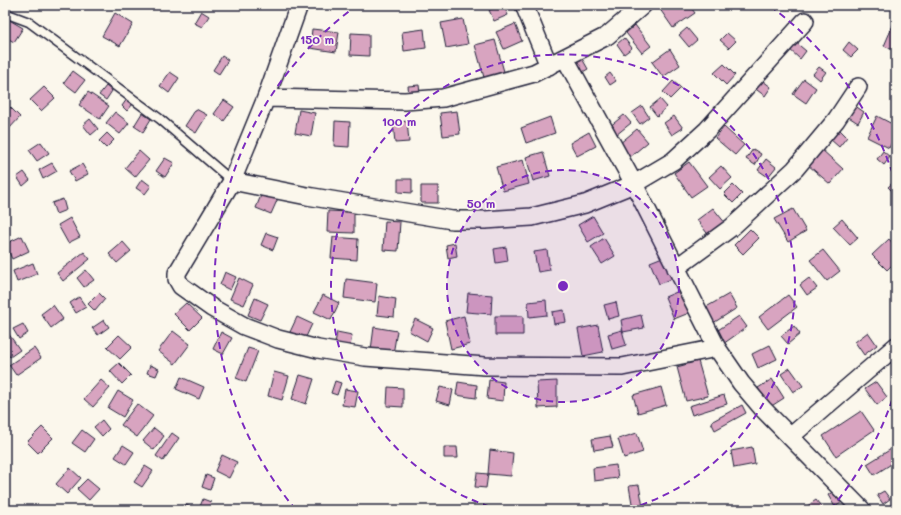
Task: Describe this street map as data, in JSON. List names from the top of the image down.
{
  "rings": ["150 m", "100 m", "50 m"]
}
